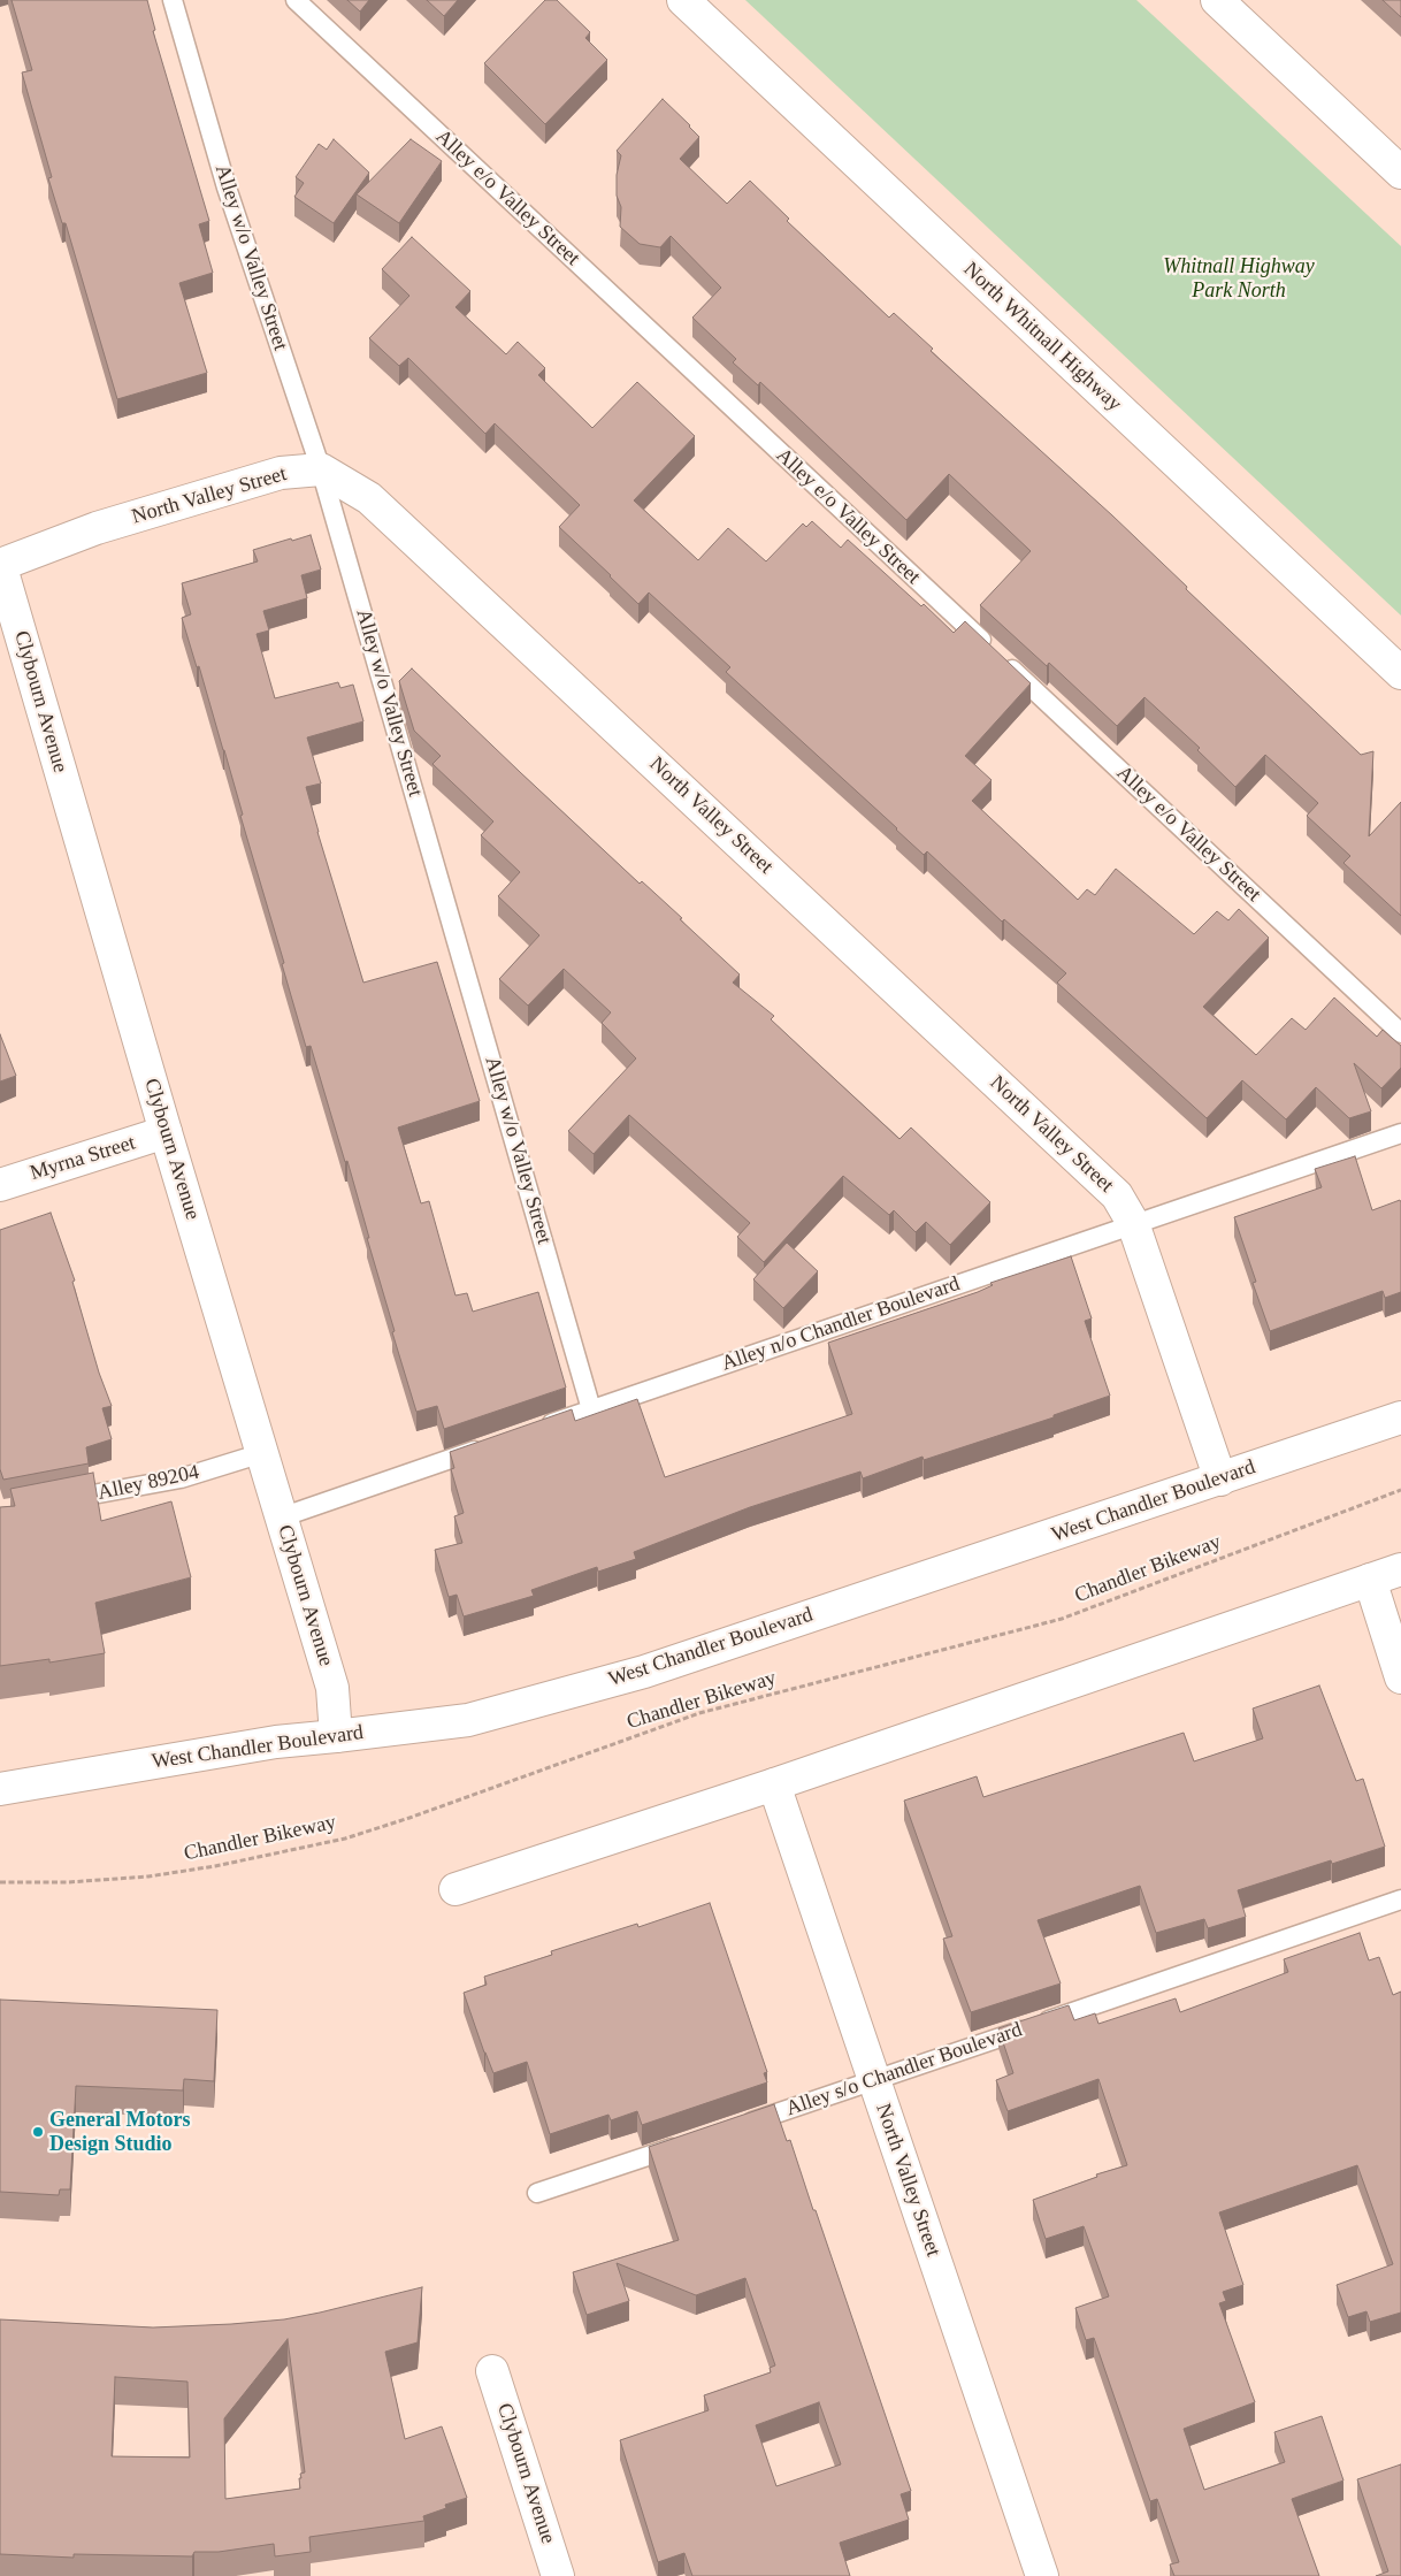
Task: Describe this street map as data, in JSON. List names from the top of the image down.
{
  "streets": {
    "street": [
      "North Whitnall Highway",
      "North Valley Street",
      "Clybourn Avenue",
      "Myrna Street",
      "West Chandler Boulevard"
    ],
    "lane": [
      "Alley e/o Valley Street",
      "Alley w/o Valley Street",
      "Alley n/o Chandler Boulevard",
      "Alley 89204",
      "Alley s/o Chandler Boulevard"
    ],
    "path": ["Chandler Bikeway"]
  },
  "crossings": [
    ["Alley w/o Valley Street", "North Valley Street"],
    ["Alley w/o Valley Street", "Alley n/o Chandler Boulevard"],
    ["North Valley Street", "Clybourn Avenue"],
    ["North Valley Street", "Alley n/o Chandler Boulevard"],
    ["North Valley Street", "West Chandler Boulevard"],
    ["North Valley Street", "Alley s/o Chandler Boulevard"],
    ["Clybourn Avenue", "Myrna Street"],
    ["Clybourn Avenue", "Alley 89204"],
    ["Clybourn Avenue", "West Chandler Boulevard"]
  ],
  "parks": ["Whitnall Highway Park North"],
  "places": ["General Motors Design Studio"]
}
